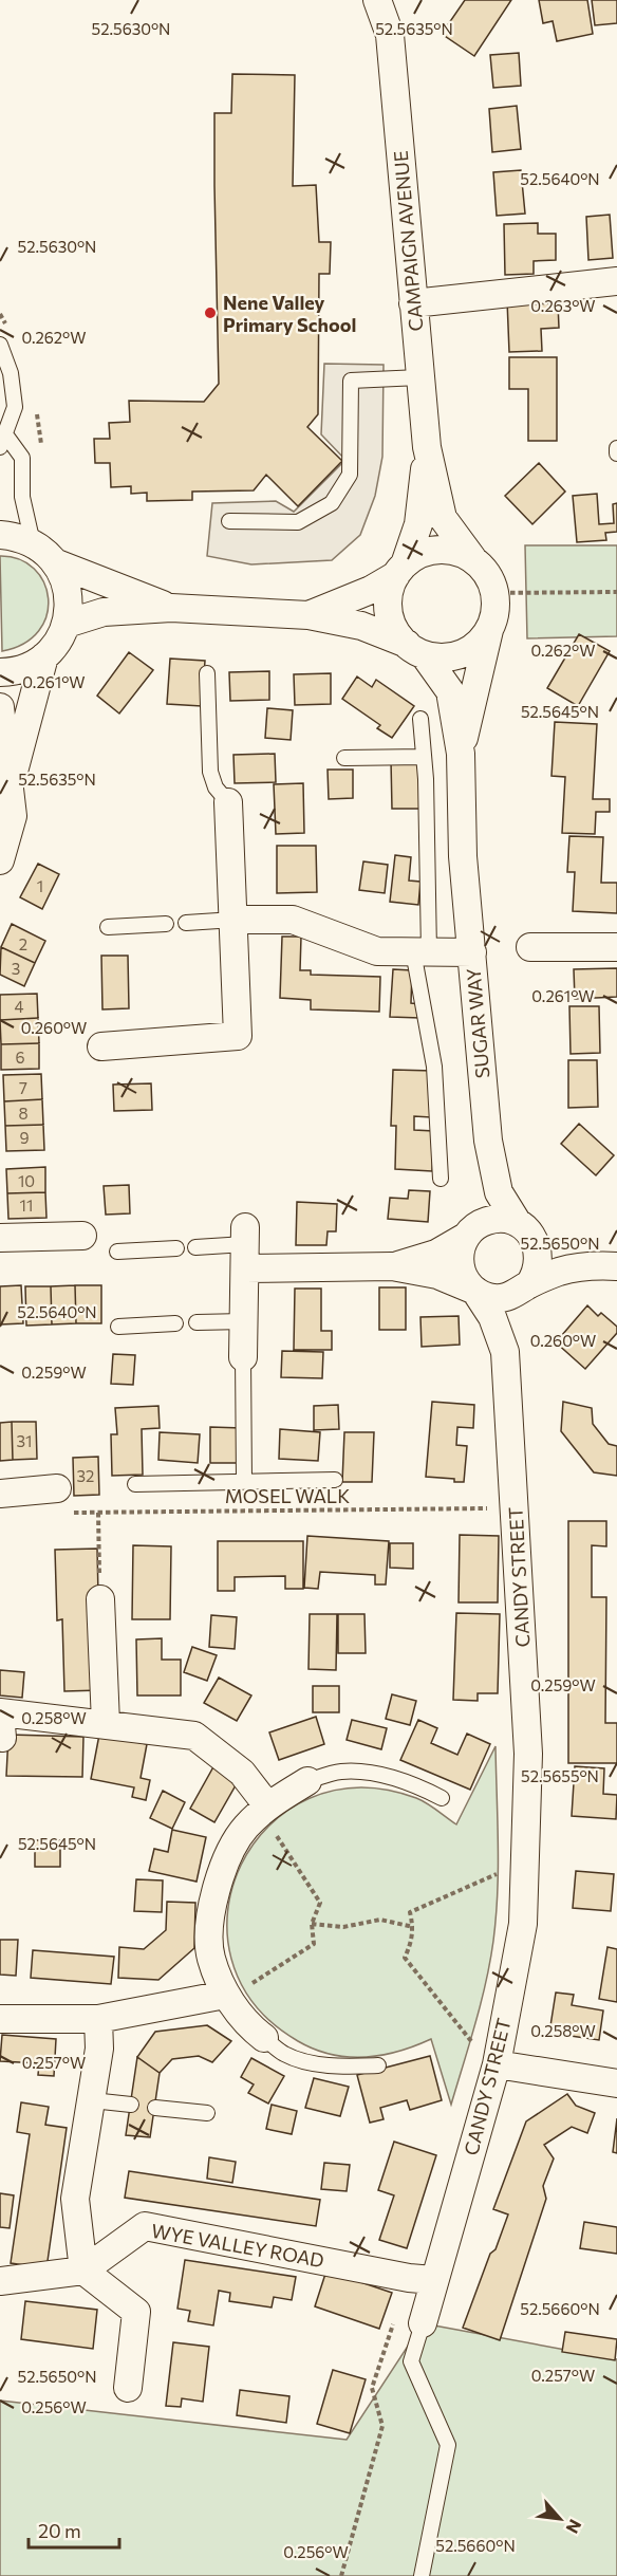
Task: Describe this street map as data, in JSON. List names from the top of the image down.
{
  "streets": {
    "street": [
      "CAMPAIGN AVENUE",
      "SUGAR WAY",
      "CANDY STREET",
      "WYE VALLEY ROAD"
    ],
    "path": ["MOSEL WALK"]
  },
  "crossings": [
    ["CAMPAIGN AVENUE", "SUGAR WAY"],
    ["SUGAR WAY", "CANDY STREET"],
    ["CANDY STREET", "WYE VALLEY ROAD"]
  ],
  "places": ["Nene Valley Primary School"],
  "house_numbers": [
    "1",
    "2",
    "3",
    "4",
    "6",
    "7",
    "8",
    "9",
    "10",
    "11",
    "31",
    "32"
  ],
  "scale_bar": "20 m",
  "north": "bottom right",
  "coordinates": [
    "52.5630°N",
    "52.5635°N",
    "52.5640°N",
    "0.263°W",
    "0.262°W",
    "0.261°W",
    "52.5645°N",
    "0.260°W",
    "52.5650°N",
    "0.259°W",
    "0.258°W",
    "52.5655°N",
    "0.257°W",
    "52.5660°N",
    "0.256°W"
  ]
}
